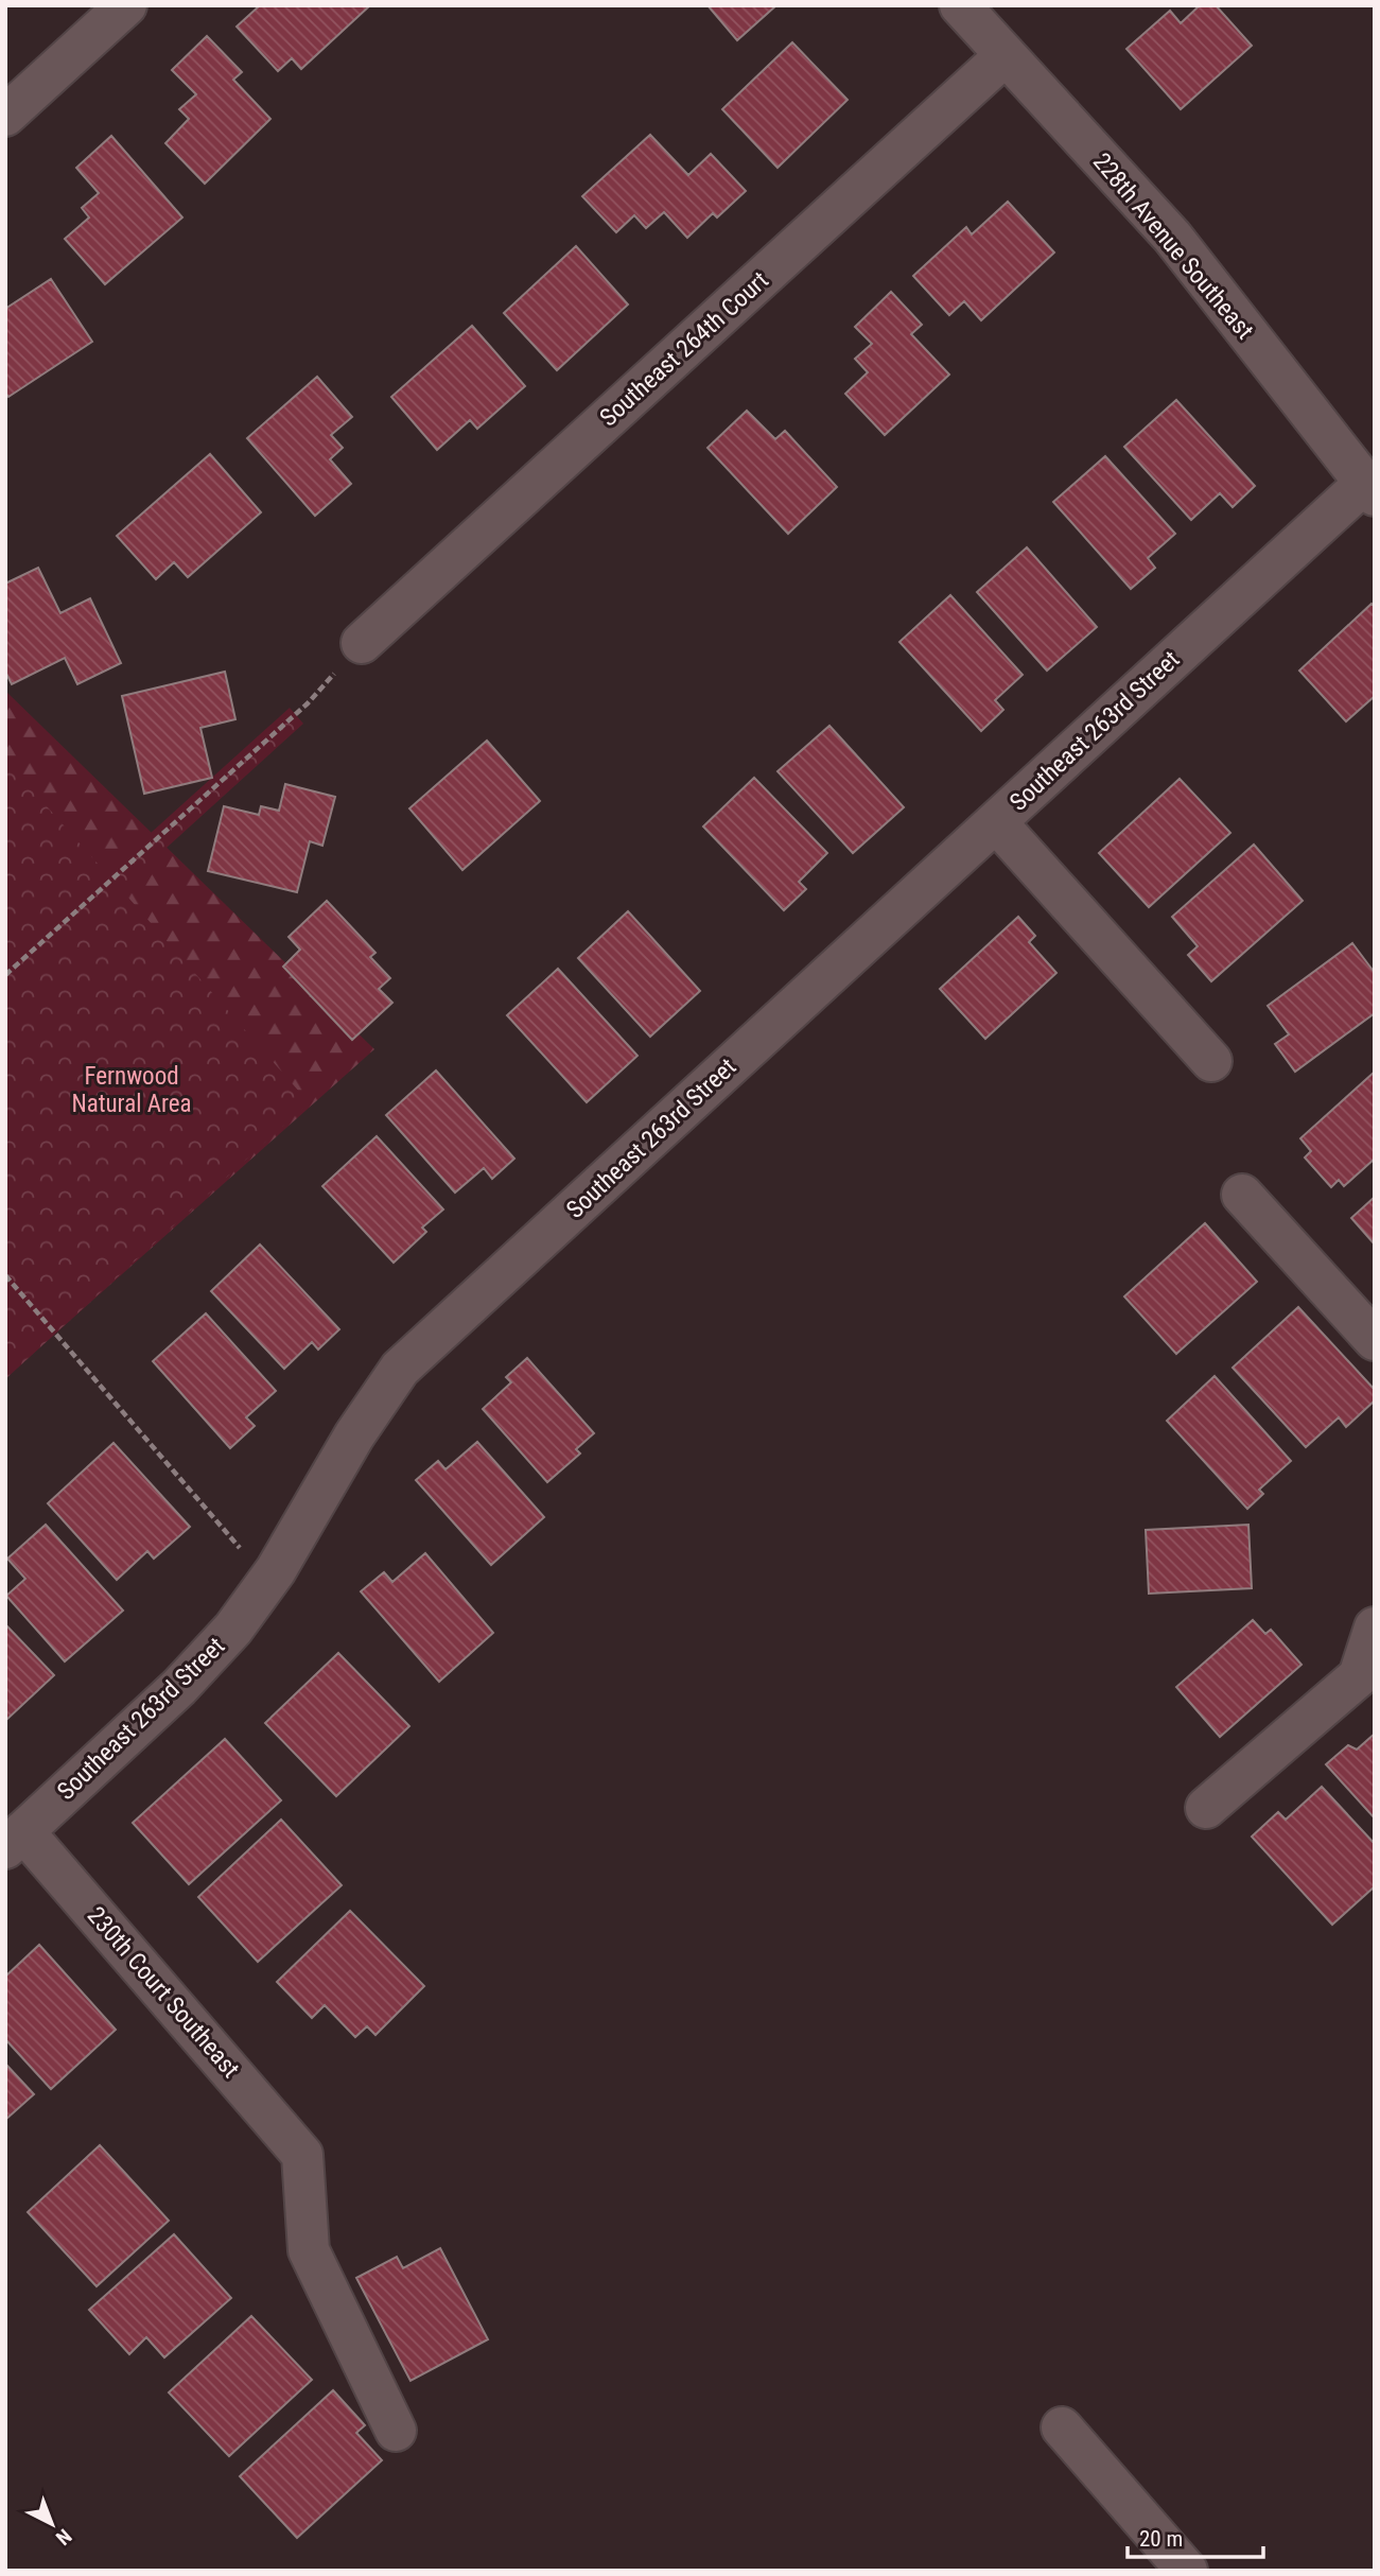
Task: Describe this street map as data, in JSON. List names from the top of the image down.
{
  "streets": {
    "street": [
      "228th Avenue Southeast",
      "Southeast 264th Court",
      "Southeast 263rd Street",
      "230th Court Southeast"
    ]
  },
  "crossings": [
    ["228th Avenue Southeast", "Southeast 264th Court"],
    ["228th Avenue Southeast", "Southeast 263rd Street"],
    ["Southeast 263rd Street", "230th Court Southeast"]
  ],
  "parks": ["Fernwood Natural Area"],
  "scale_bar": "20 m",
  "north": "bottom right"
}
